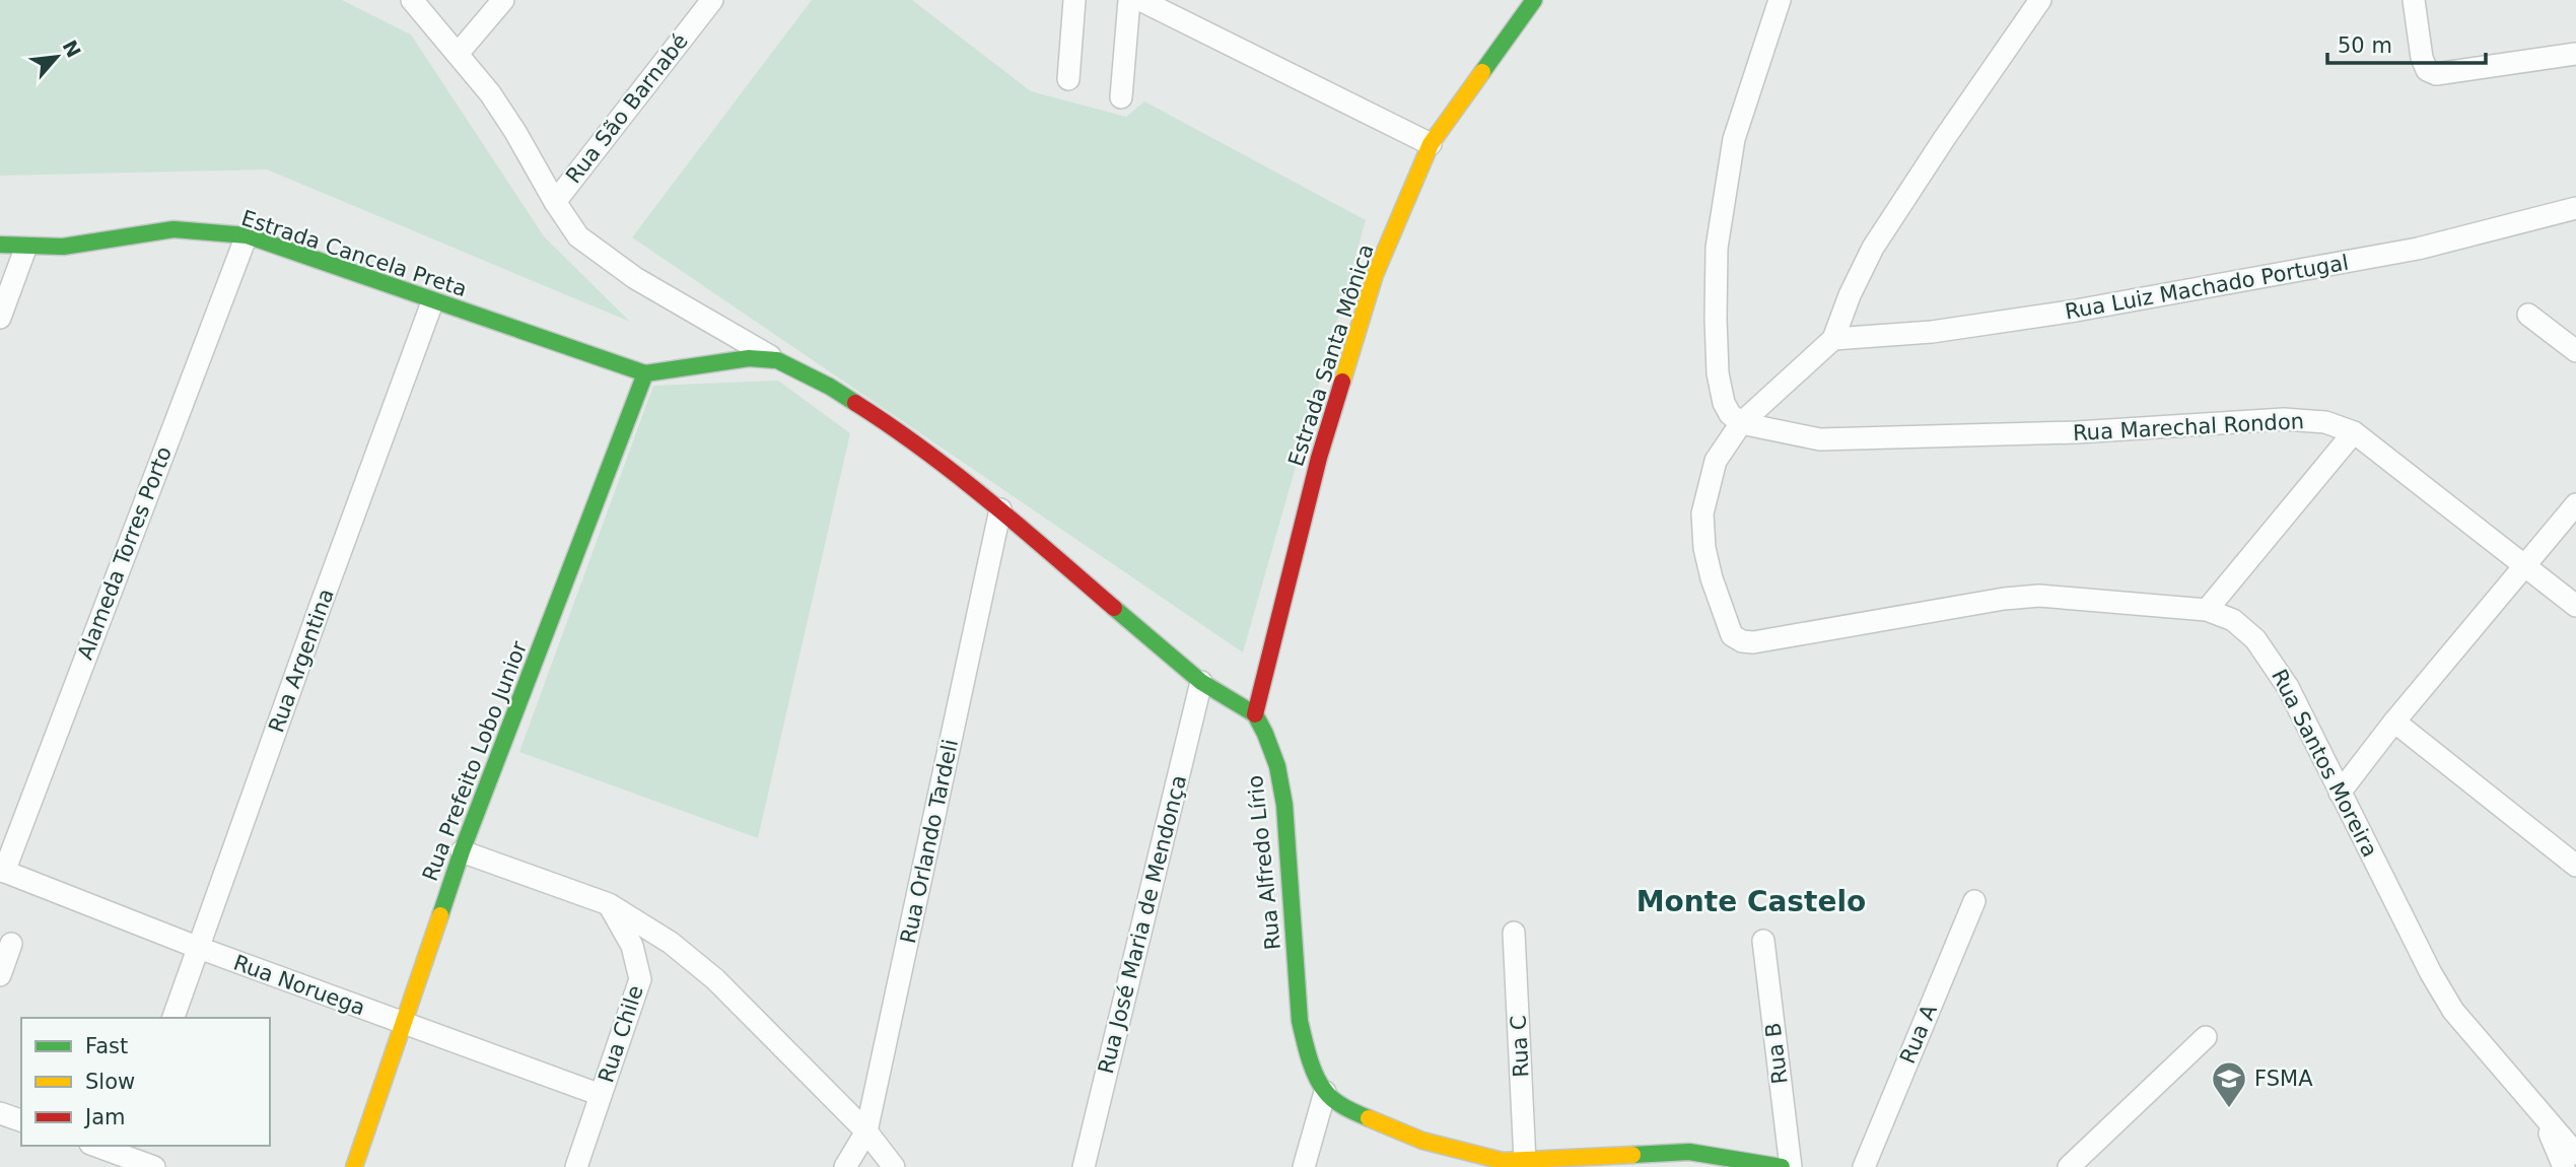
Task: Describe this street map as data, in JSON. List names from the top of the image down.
{
  "streets": {
    "main road": [
      "Estrada Cancela Preta",
      "Estrada Santa Mônica",
      "Rua Prefeito Lobo Junior",
      "Rua Alfredo Lírio"
    ],
    "street": [
      "Rua São Barnabé",
      "Rua Luiz Machado Portugal",
      "Rua Marechal Rondon",
      "Alameda Torres Porto",
      "Rua Argentina",
      "Rua Santos Moreira",
      "Rua Orlando Tardeli",
      "Rua José Maria de Mendonça",
      "Rua Noruega",
      "Rua Chile",
      "Rua A",
      "Rua C",
      "Rua B"
    ]
  },
  "crossings": [
    ["Estrada Cancela Preta", "Alameda Torres Porto"],
    ["Estrada Cancela Preta", "Rua Argentina"],
    ["Estrada Cancela Preta", "Rua Prefeito Lobo Junior"],
    ["Estrada Santa Mônica", "Rua Alfredo Lírio"],
    ["Rua Marechal Rondon", "Rua Santos Moreira"],
    ["Alameda Torres Porto", "Rua Noruega"],
    ["Rua Argentina", "Rua Noruega"],
    ["Rua Prefeito Lobo Junior", "Rua Noruega"],
    ["Rua Noruega", "Rua Chile"]
  ],
  "districts": ["Monte Castelo"],
  "places": {
    "school or university": ["FSMA"]
  },
  "legend": ["Fast", "Slow", "Jam"],
  "scale_bar": "50 m",
  "north": "top right"
}
